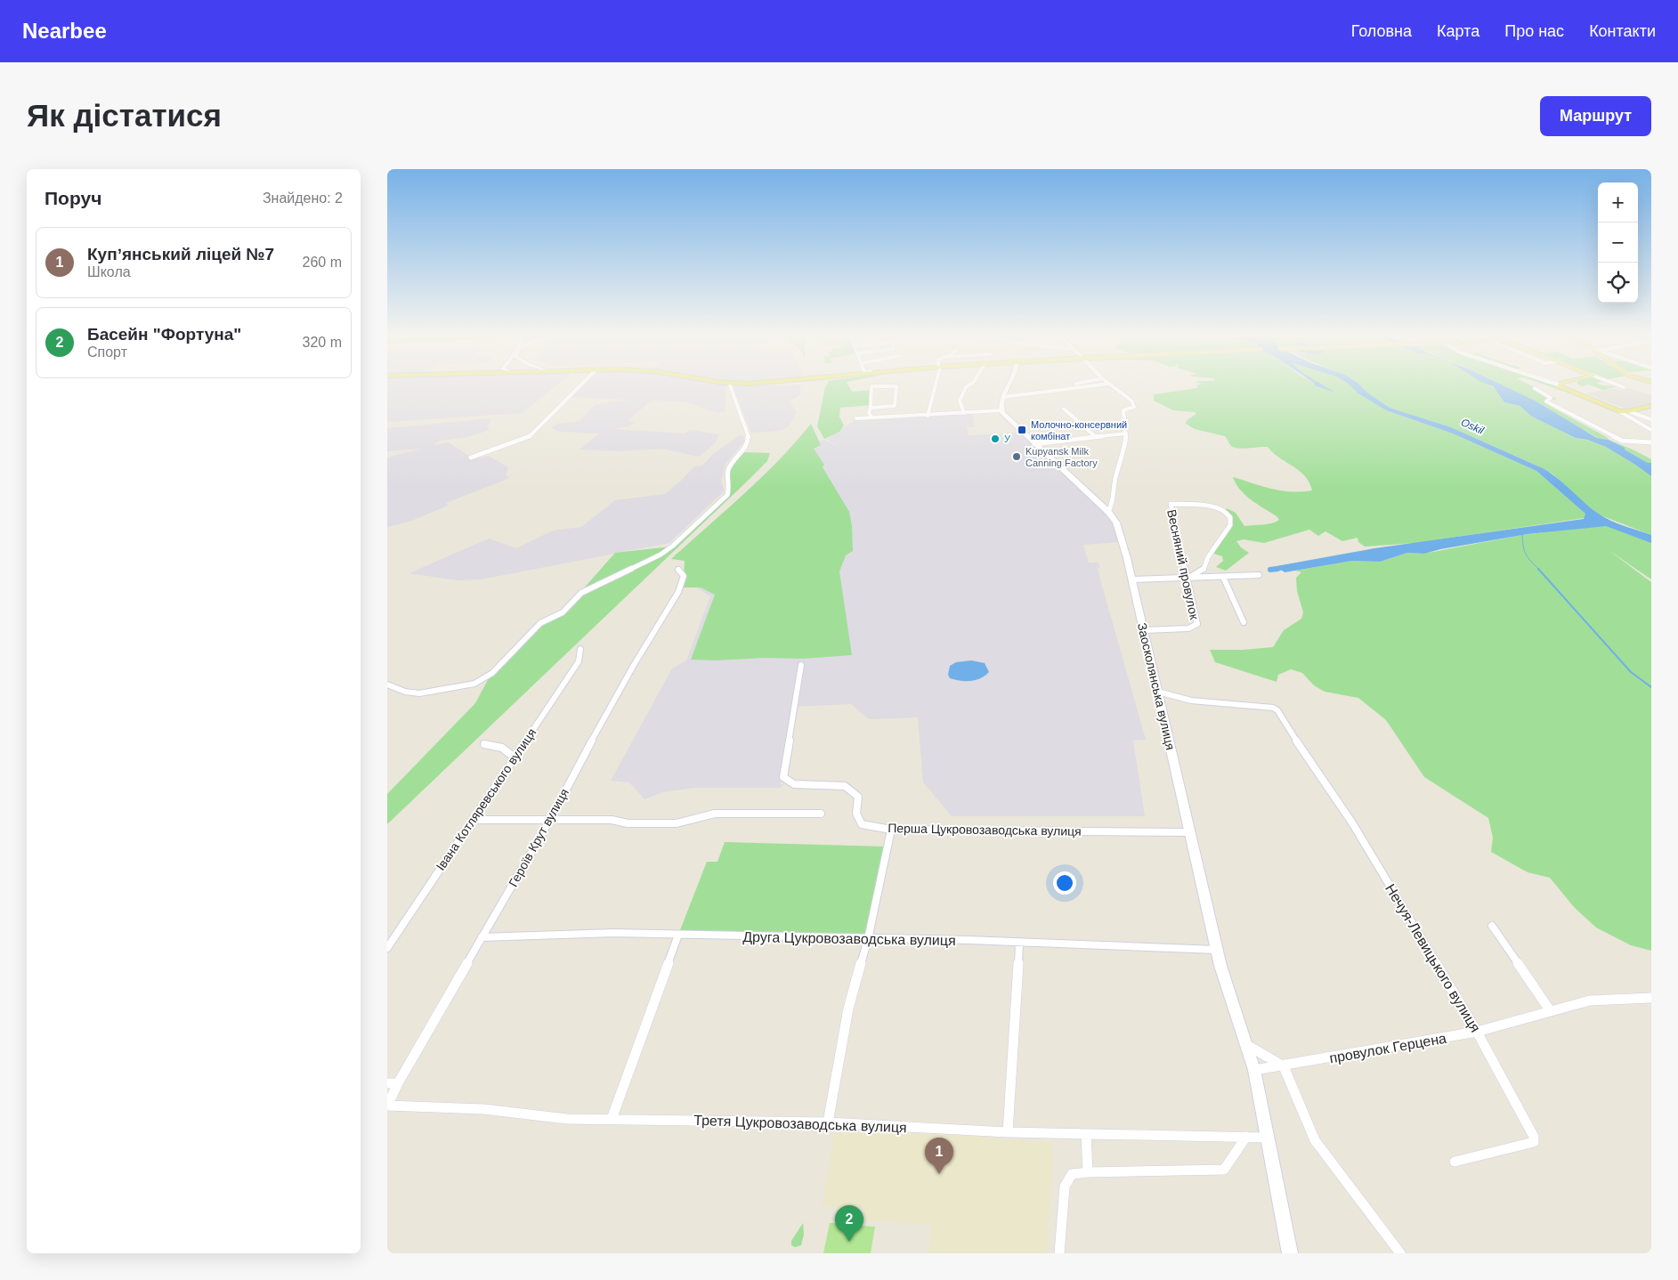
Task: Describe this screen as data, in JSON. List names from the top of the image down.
{
  "streets": {
    "street": [
      "Весняний провулок",
      "Заосколянська вулиця",
      "Івана Котляревського вулиця",
      "Перша Цукровозаводська вулиця",
      "Героїв Крут вулиця",
      "Друга Цукровозаводська вулиця",
      "Нечуя-Левицького вулиця",
      "провулок Герцена",
      "Третя Цукровозаводська вулиця"
    ]
  },
  "crossings": [
    ["Весняний провулок", "Заосколянська вулиця"],
    ["Заосколянська вулиця", "Перша Цукровозаводська вулиця"],
    ["Заосколянська вулиця", "Друга Цукровозаводська вулиця"],
    ["Заосколянська вулиця", "Нечуя-Левицького вулиця"],
    ["Заосколянська вулиця", "провулок Герцена"],
    ["Заосколянська вулиця", "Третя Цукровозаводська вулиця"],
    ["Героїв Крут вулиця", "Друга Цукровозаводська вулиця"],
    ["Героїв Крут вулиця", "Третя Цукровозаводська вулиця"],
    ["Нечуя-Левицького вулиця", "провулок Герцена"]
  ],
  "water": ["Oskil"],
  "places": {
    "transit": ["Молочно-консервний комбінат"],
    "other": ["У", "Kupyansk Milk Сanning Factory"]
  },
  "page": {
    "header": "Nearbee",
    "nav": [
      "Головна",
      "Карта",
      "Про нас",
      "Контакти"
    ],
    "buttons": "Маршрут",
    "title": "Як дістатися",
    "heading": ["Поруч", "Знайдено: 2"],
    "map_buttons": ["+", "−"],
    "list": [
      {
        "mark": "1",
        "name": "Купʼянський ліцей №7",
        "note": "Школа",
        "value": "260 m"
      },
      {
        "mark": "2",
        "name": "Басейн \"Фортуна\"",
        "note": "Спорт",
        "value": "320 m"
      }
    ],
    "pins": ["1", "2"]
  }
}
